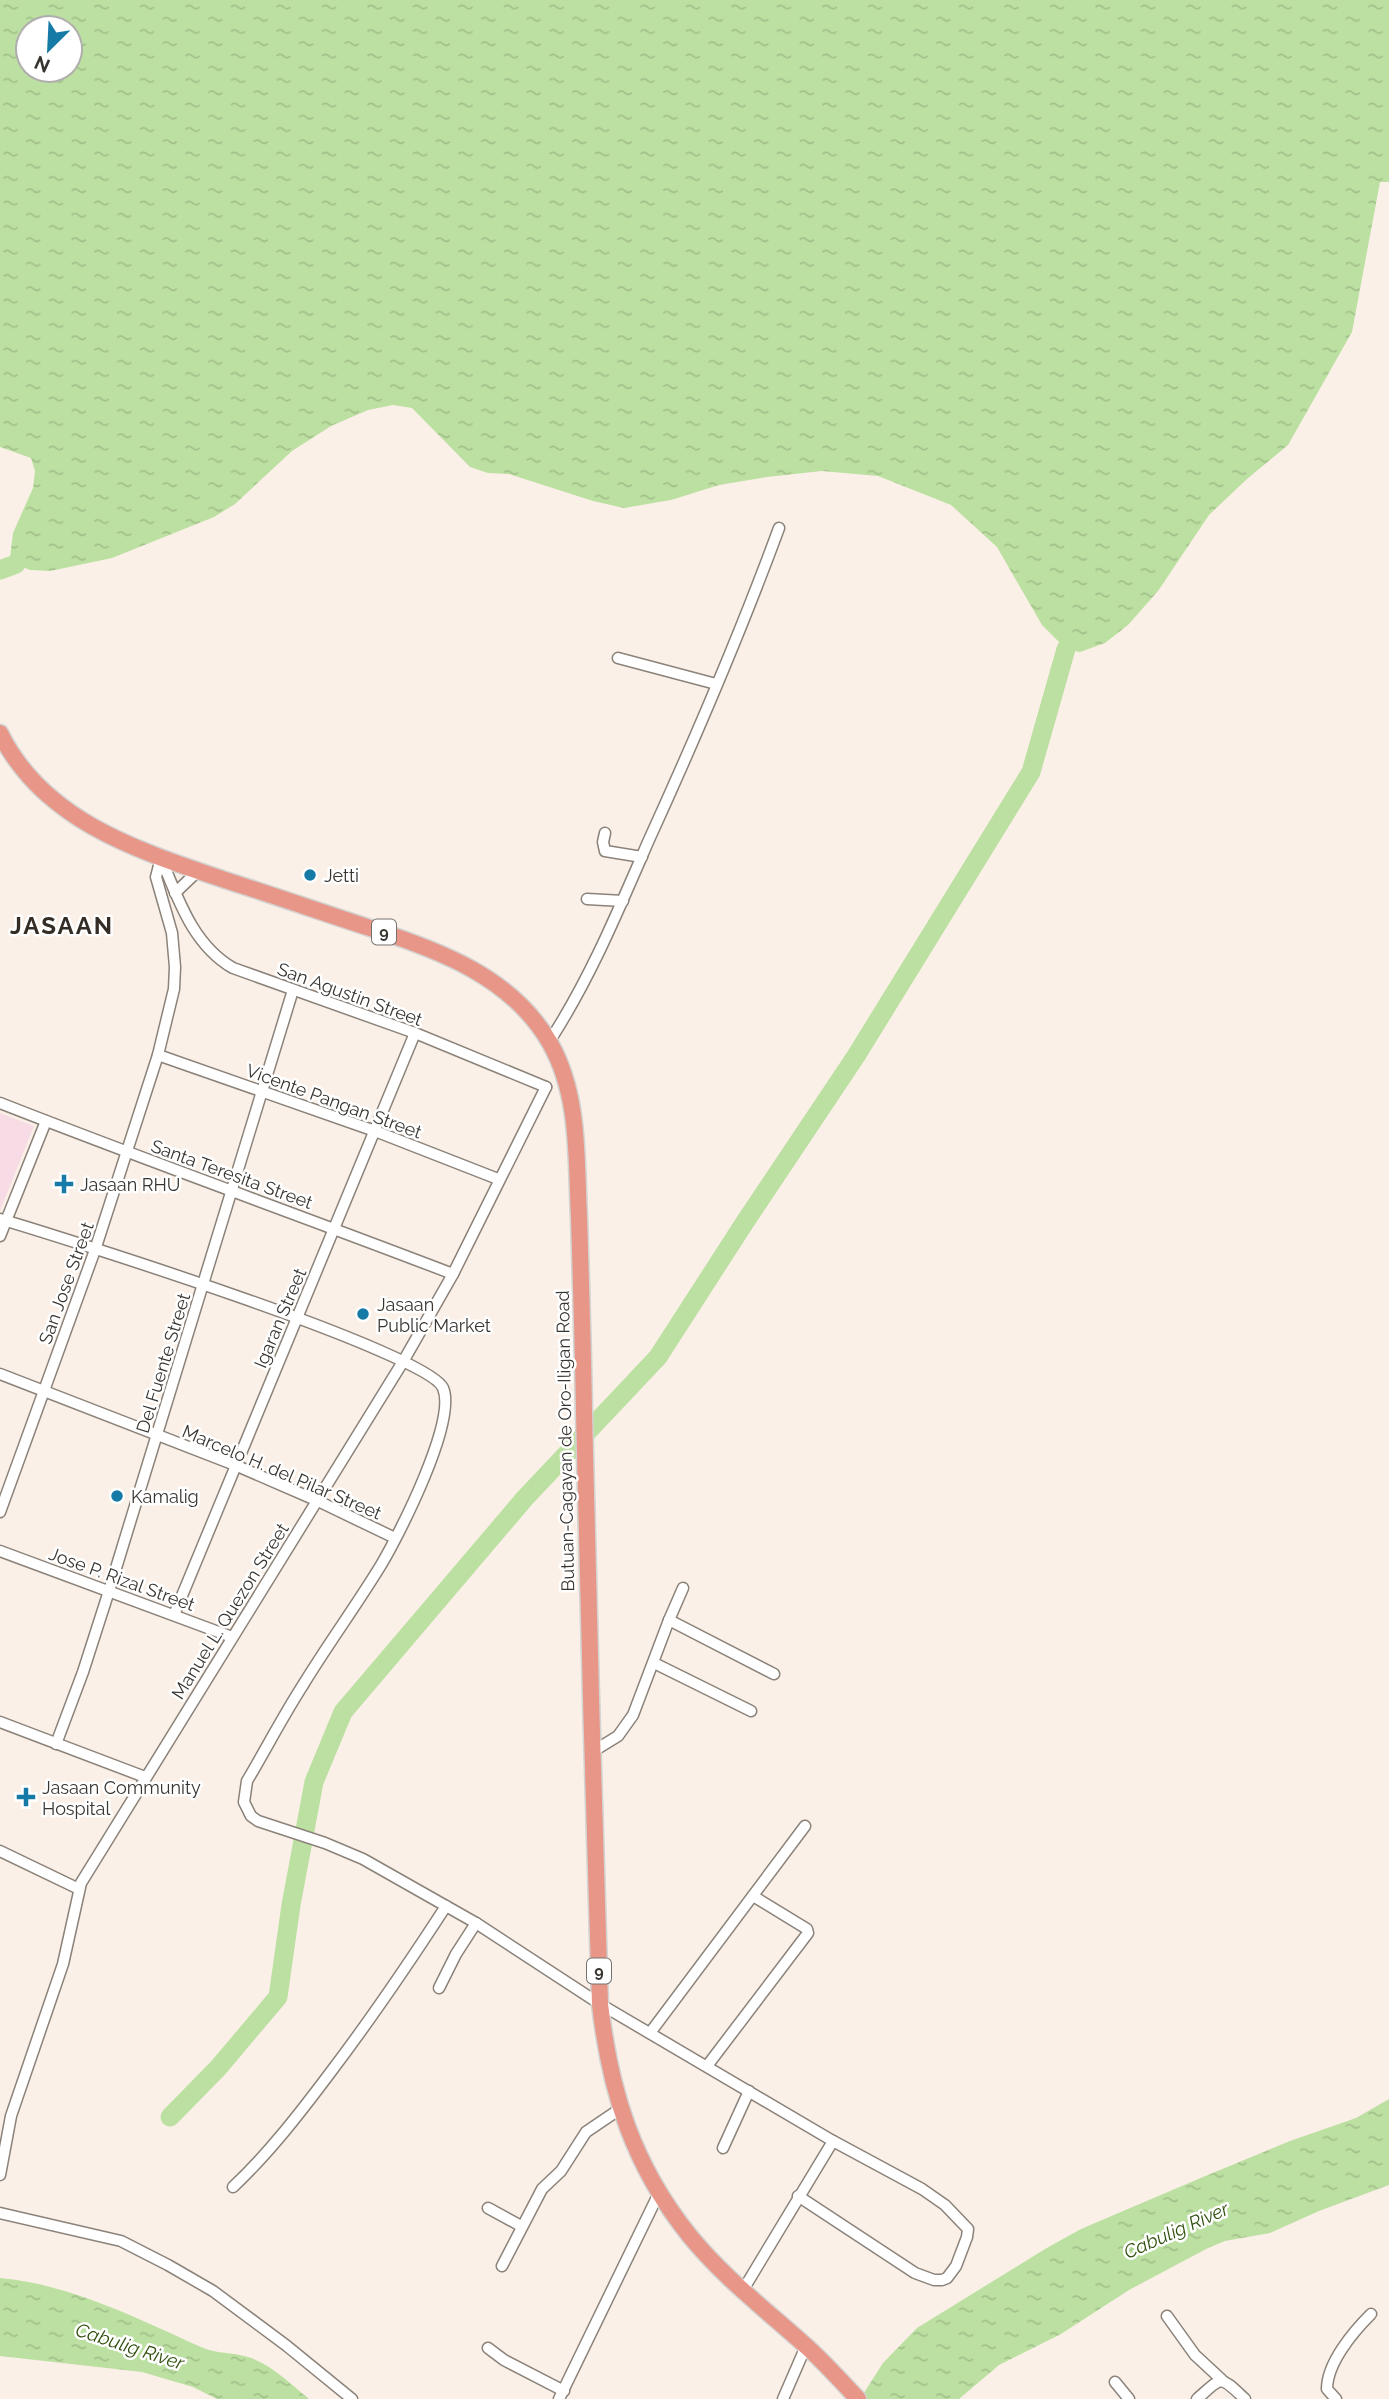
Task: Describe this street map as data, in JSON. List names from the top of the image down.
{
  "streets": {
    "highway": ["9", "Butuan-Cagayan de Oro-Iligan Road"],
    "street": [
      "San Agustin Street",
      "Vicente Pangan Street",
      "Santa Teresita Street",
      "San Jose Street",
      "Igaran Street",
      "Del Fuente Street",
      "Marcelo H. del Pilar Street",
      "Jose P. Rizal Street",
      "Manuel L. Quezon Street"
    ]
  },
  "crossings": [
    ["San Agustin Street", "San Jose Street"],
    ["San Agustin Street", "Igaran Street"],
    ["San Agustin Street", "Del Fuente Street"],
    ["San Agustin Street", "Butuan-Cagayan de Oro-Iligan Road"],
    ["San Agustin Street", "Manuel L. Quezon Street"],
    ["Vicente Pangan Street", "San Jose Street"],
    ["Vicente Pangan Street", "Igaran Street"],
    ["Vicente Pangan Street", "Del Fuente Street"],
    ["Vicente Pangan Street", "Manuel L. Quezon Street"],
    ["Santa Teresita Street", "San Jose Street"],
    ["Santa Teresita Street", "Igaran Street"],
    ["Santa Teresita Street", "Del Fuente Street"],
    ["Santa Teresita Street", "Manuel L. Quezon Street"],
    ["San Jose Street", "Butuan-Cagayan de Oro-Iligan Road"],
    ["San Jose Street", "Marcelo H. del Pilar Street"],
    ["Igaran Street", "Marcelo H. del Pilar Street"],
    ["Igaran Street", "Jose P. Rizal Street"],
    ["Del Fuente Street", "Marcelo H. del Pilar Street"],
    ["Del Fuente Street", "Jose P. Rizal Street"],
    ["Marcelo H. del Pilar Street", "Manuel L. Quezon Street"],
    ["Jose P. Rizal Street", "Manuel L. Quezon Street"]
  ],
  "districts": ["JASAAN"],
  "water": ["Cabulig River"],
  "places": {
    "other": ["Jetti", "Jasaan Public Market", "Kamalig"],
    "health": ["Jasaan RHU", "Jasaan Community Hospital"]
  },
  "north": "bottom left"
}
